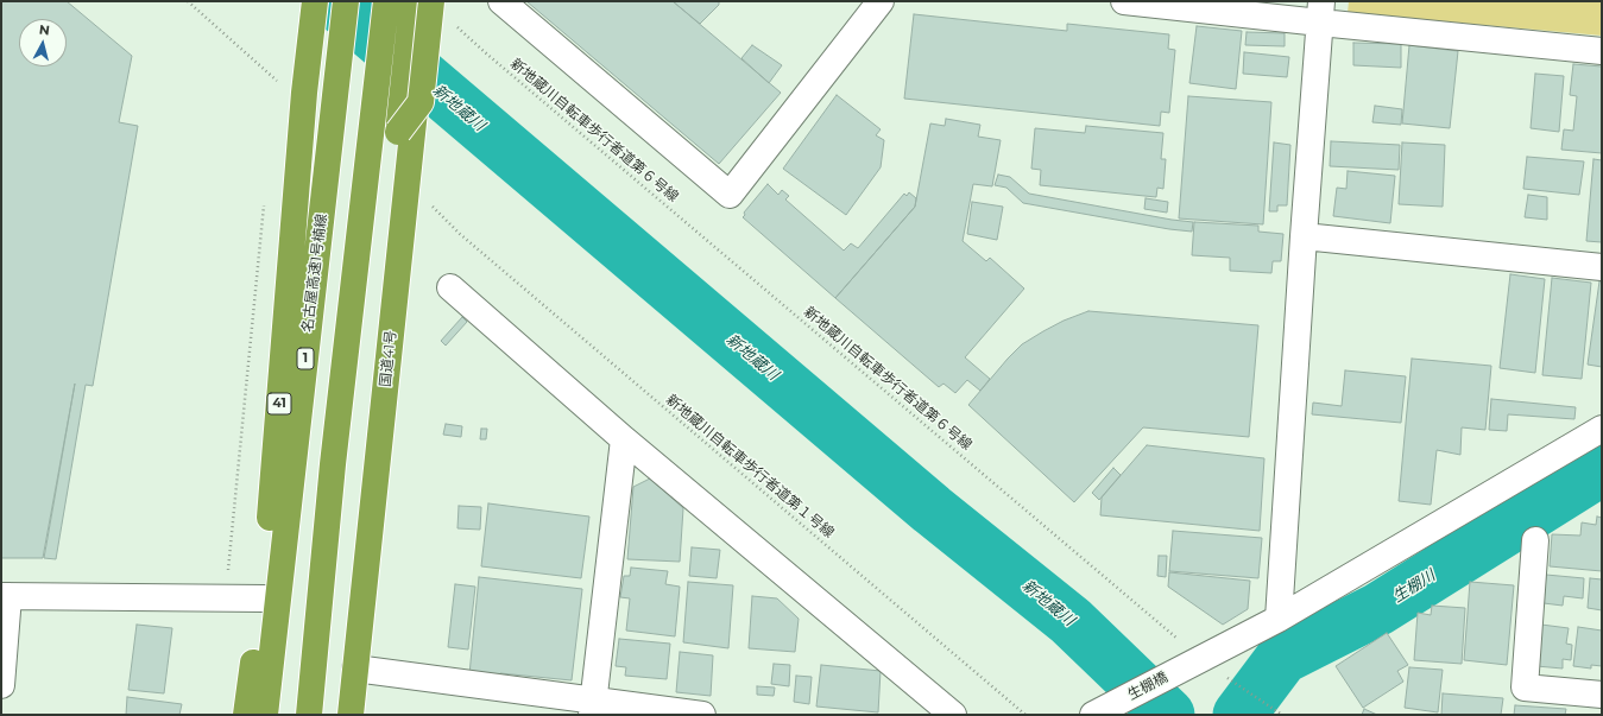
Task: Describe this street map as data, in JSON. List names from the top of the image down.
{
  "streets": {
    "highway": [
      "名古屋高速1号楠線",
      "1",
      "国道41号",
      "41"
    ],
    "street": ["生棚橋"],
    "path": ["新地蔵川自転車歩行者道第６号線", "新地蔵川自転車歩行者道第１号線"]
  },
  "crossings": [
    ["新地蔵川自転車歩行者道第６号線", "生棚橋"]
  ],
  "water": ["新地蔵川", "生棚川"],
  "north": "top"
}
